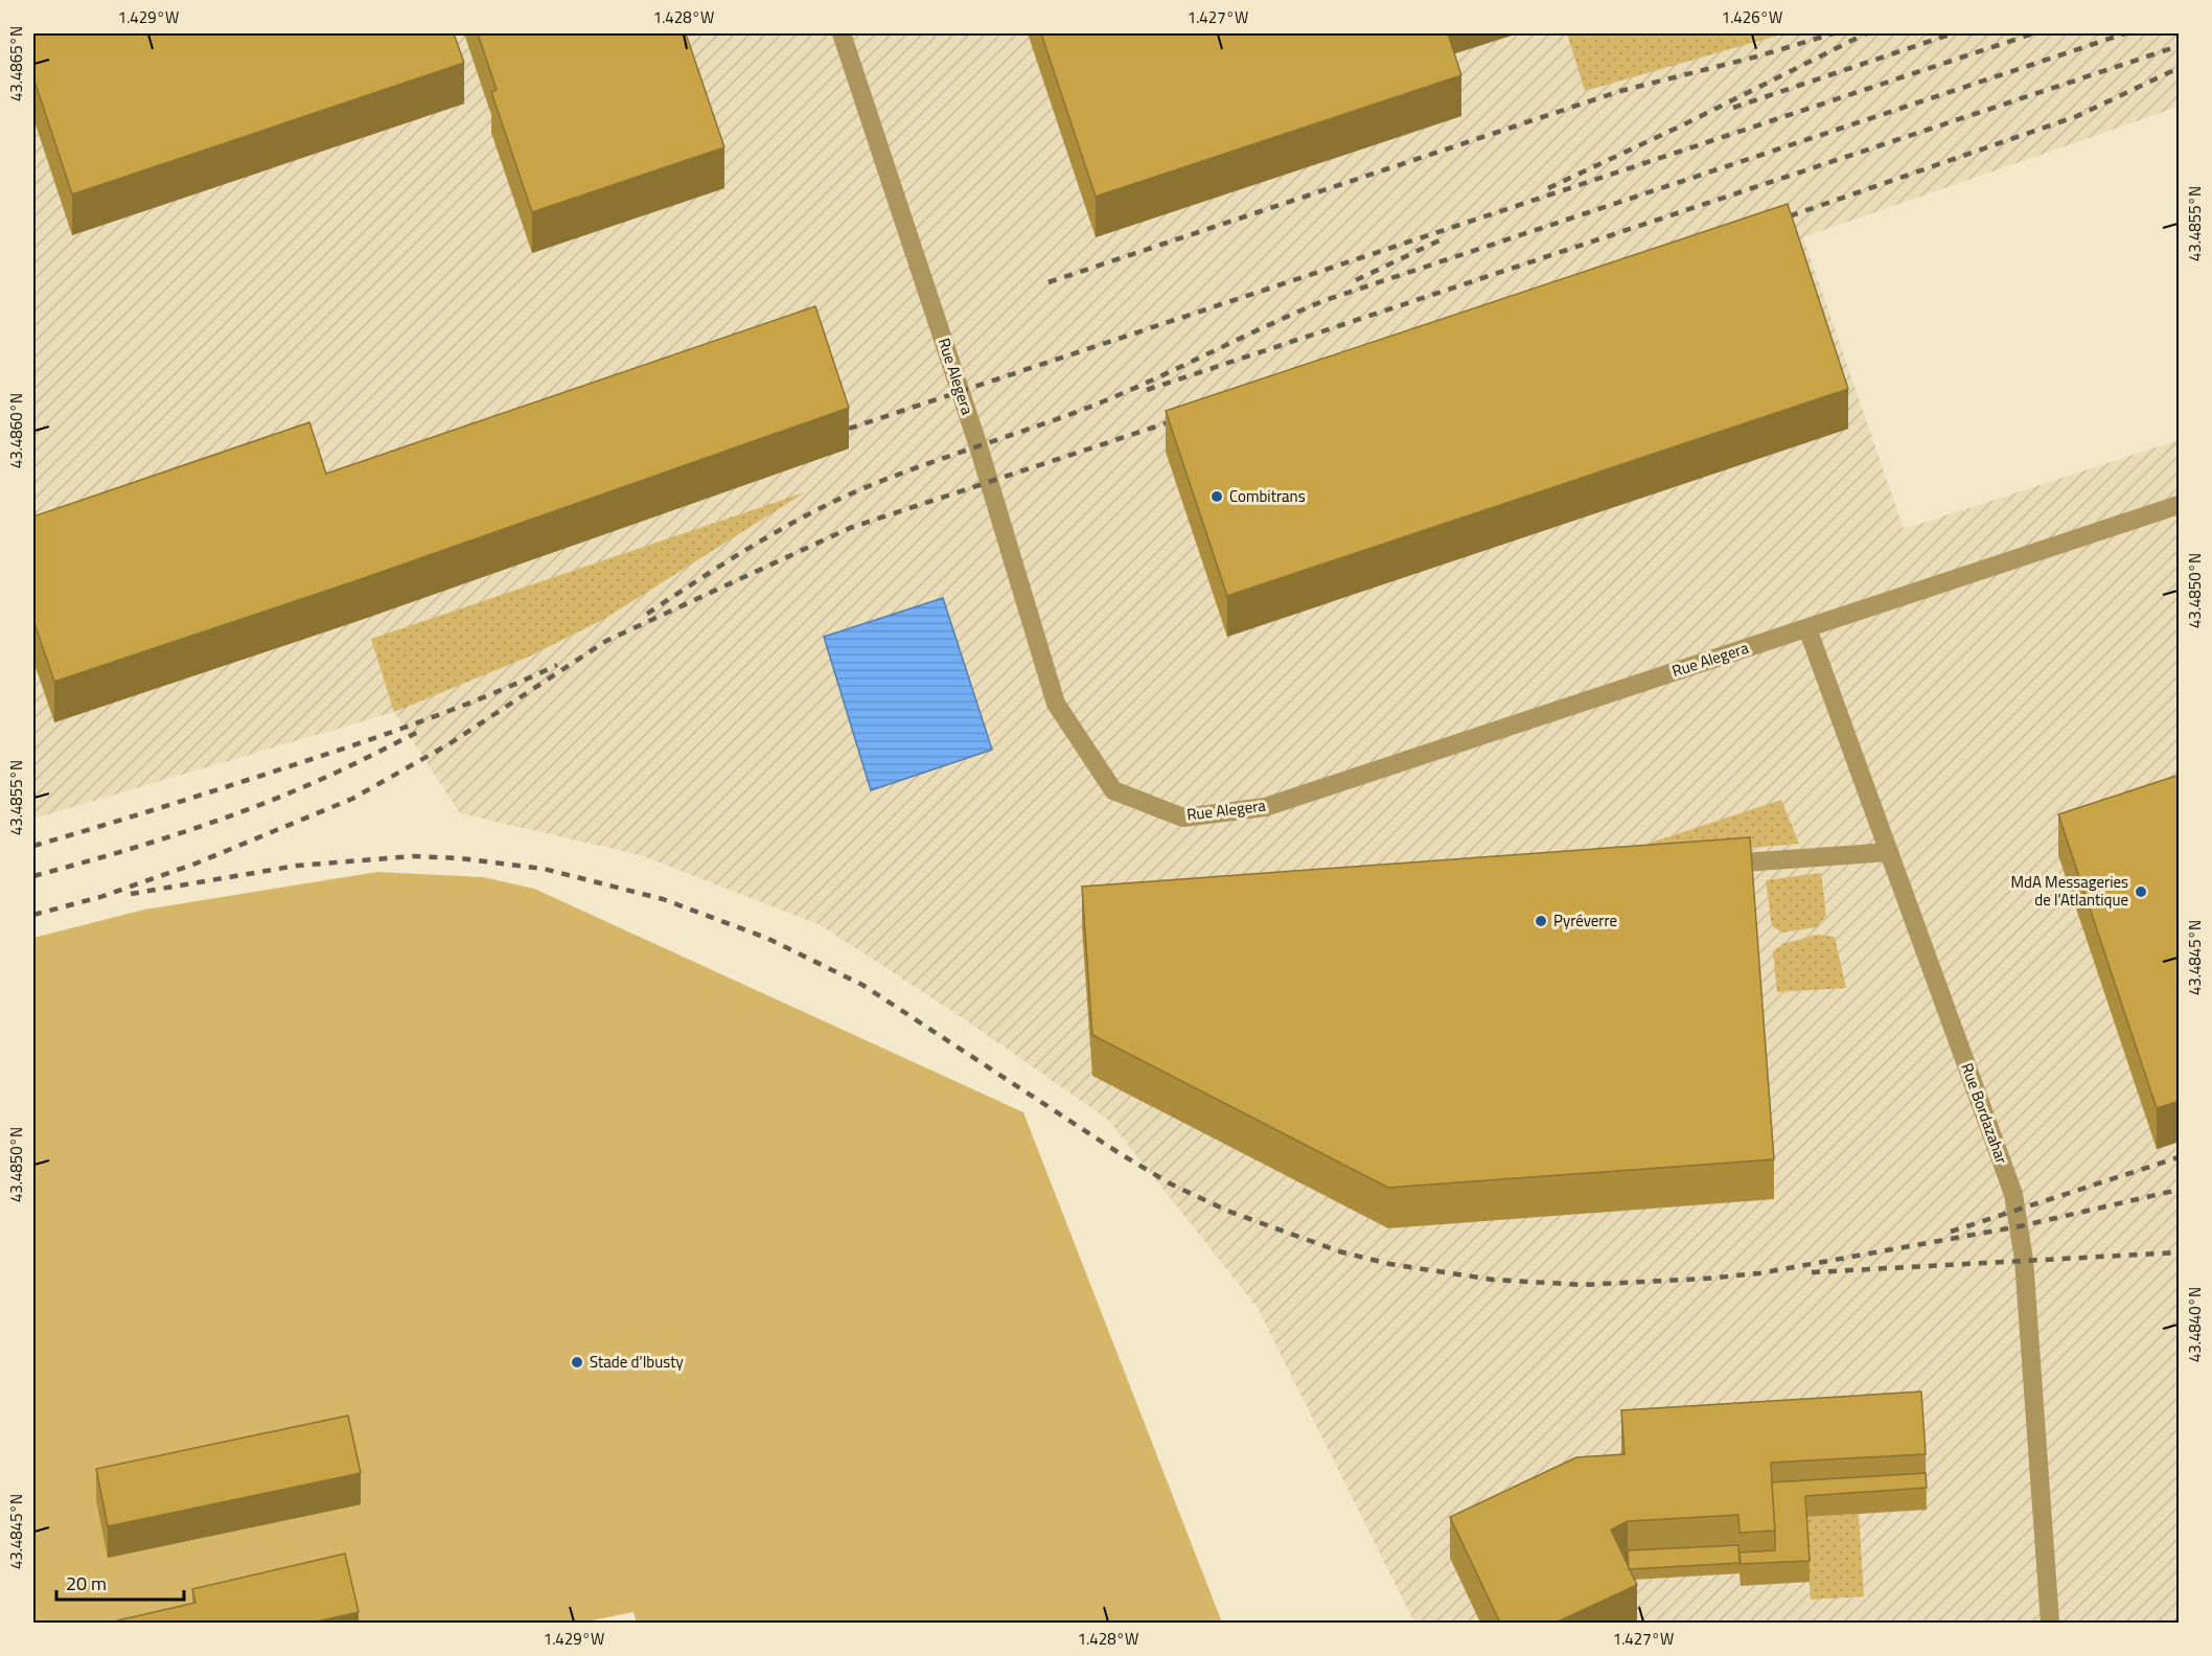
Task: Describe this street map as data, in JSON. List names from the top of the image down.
{
  "streets": {
    "street": ["Rue Alegera", "Rue Bordazahar"]
  },
  "crossings": [
    ["Rue Alegera", "Rue Bordazahar"]
  ],
  "places": [
    "Combitrans",
    "MdA Messageries de l'Atlantique",
    "Pyréverre",
    "Stade d'Ibusty"
  ],
  "scale_bar": "20 m",
  "coordinates": [
    "1.429°W",
    "1.428°W",
    "1.427°W",
    "1.426°W",
    "43.4865°N",
    "43.4855°N",
    "43.4860°N",
    "43.4850°N",
    "43.4845°N",
    "43.4840°N"
  ]
}
